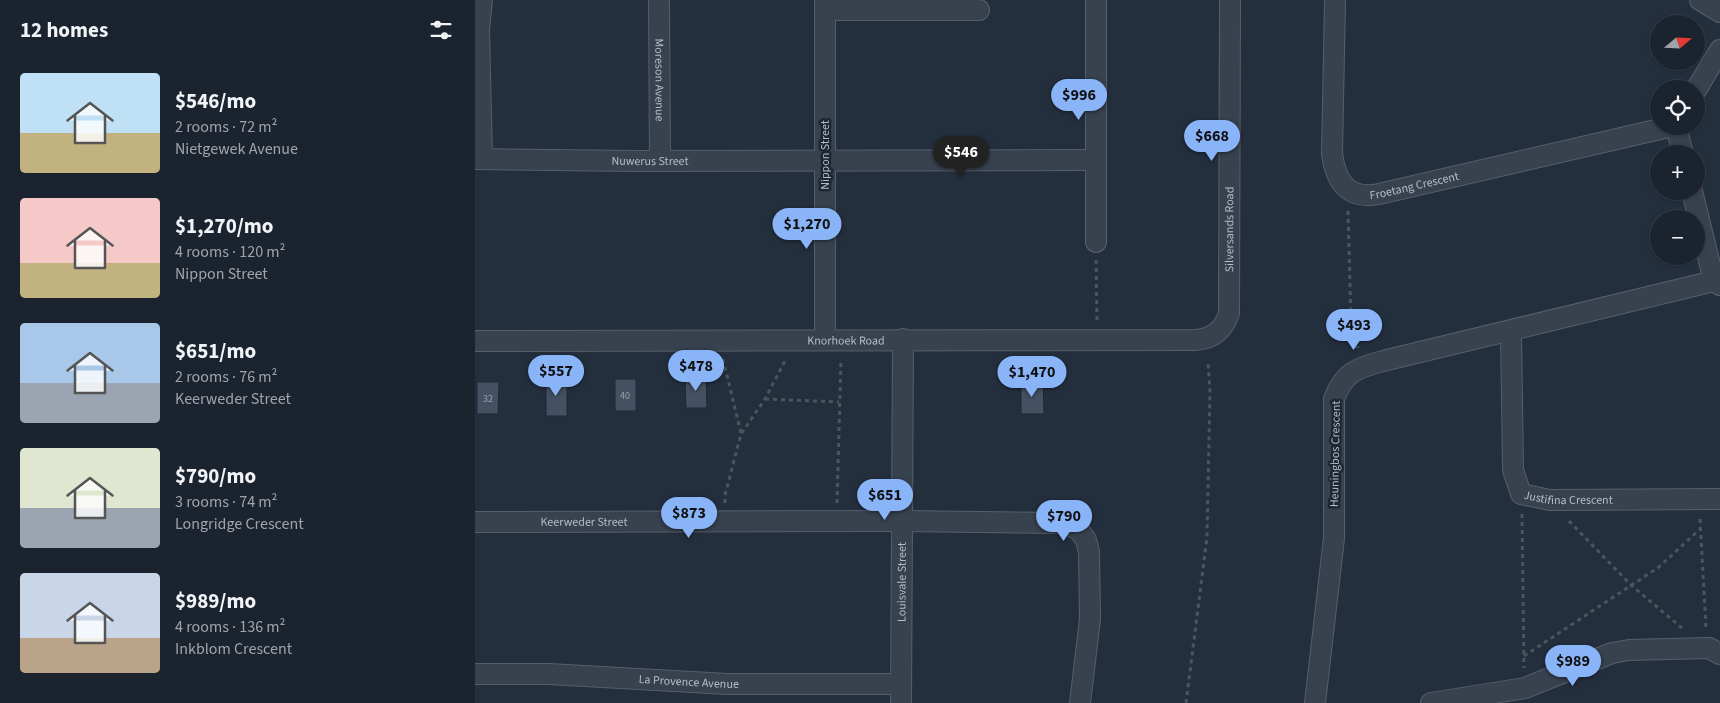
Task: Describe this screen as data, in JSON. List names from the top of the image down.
{
  "streets": {
    "street": [
      "Moreson Avenue",
      "Nippon Street",
      "Nuwerus Street",
      "Froetang Crescent",
      "Silversands Road",
      "Knorhoek Road",
      "Heuningbos Crescent",
      "Justifina Crescent",
      "Keerweder Street",
      "Louisvale Street",
      "La Provence Avenue"
    ]
  },
  "crossings": [
    ["Moreson Avenue", "Nuwerus Street"],
    ["Nippon Street", "Nuwerus Street"],
    ["Nippon Street", "Knorhoek Road"],
    ["Silversands Road", "Knorhoek Road"],
    ["Knorhoek Road", "Louisvale Street"],
    ["Heuningbos Crescent", "Justifina Crescent"],
    ["Keerweder Street", "Louisvale Street"],
    ["Louisvale Street", "La Provence Avenue"]
  ],
  "house_numbers": ["40", "32"],
  "north": "right",
  "page": {
    "heading": "12 homes",
    "map_buttons": ["+", "−"],
    "list": [
      {
        "name": "$546/mo",
        "note": "2 rooms · 72 m² · Nietgewek Avenue"
      },
      {
        "name": "$1,270/mo",
        "note": "4 rooms · 120 m² · Nippon Street"
      },
      {
        "name": "$651/mo",
        "note": "2 rooms · 76 m² · Keerweder Street"
      },
      {
        "name": "$790/mo",
        "note": "3 rooms · 74 m² · Longridge Crescent"
      },
      {
        "name": "$989/mo",
        "note": "4 rooms · 136 m² · Inkblom Crescent"
      }
    ],
    "price": [
      "$996",
      "$668",
      "$546",
      "$1,270",
      "$493",
      "$478",
      "$557",
      "$1,470",
      "$651",
      "$873",
      "$790",
      "$989"
    ]
  }
}
